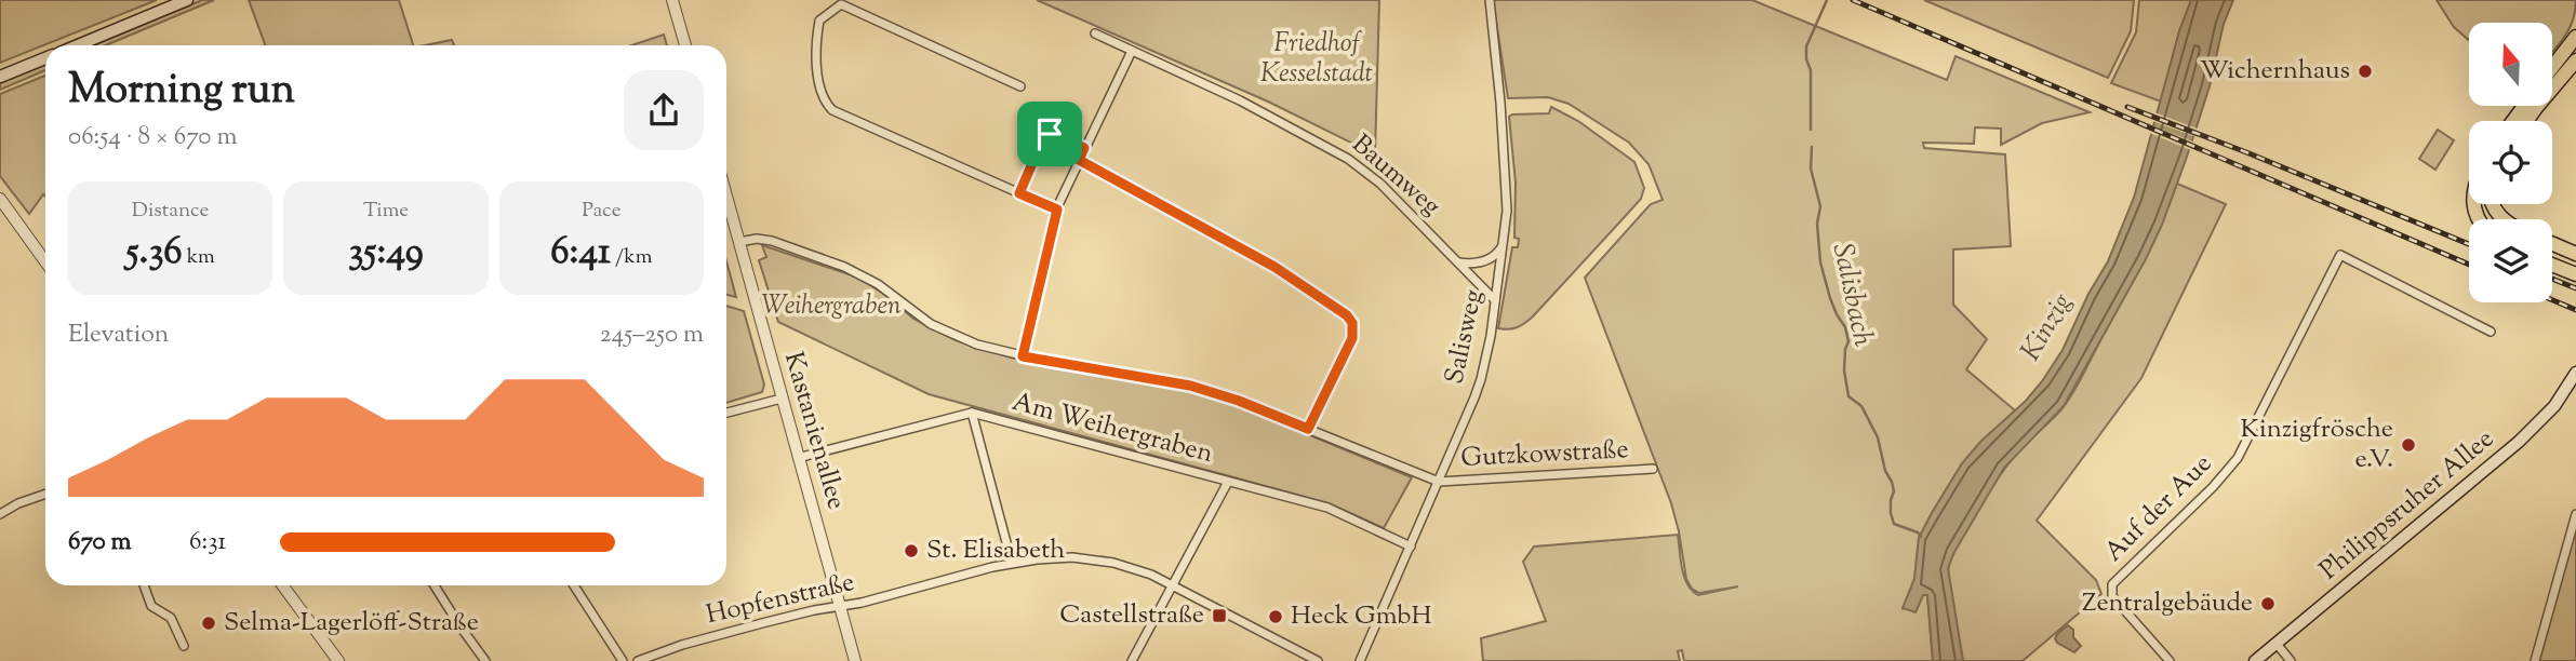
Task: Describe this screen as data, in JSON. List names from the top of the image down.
{
  "streets": {
    "main road": ["Philippsruher Allee"],
    "street": [
      "Baumweg",
      "Salisweg",
      "Am Weihergraben",
      "Kastanienallee",
      "Gutzkowstraße",
      "Auf der Aue",
      "Hopfenstraße"
    ]
  },
  "crossings": [
    ["Baumweg", "Salisweg"],
    ["Salisweg", "Am Weihergraben"],
    ["Salisweg", "Gutzkowstraße"],
    ["Am Weihergraben", "Kastanienallee"],
    ["Kastanienallee", "Hopfenstraße"]
  ],
  "water": ["Salisbach", "Kinzig"],
  "parks": ["Friedhof Kesselstadt", "Weihergraben"],
  "places": {
    "other": [
      "Wichernhaus",
      "Kinzigfrösche e.V.",
      "St. Elisabeth",
      "Zentralgebäude",
      "Heck GmbH",
      "Selma-Lagerlöff-Straße"
    ],
    "transit": ["Castellstraße"]
  },
  "north": "top",
  "page": {
    "heading": ["Morning run", "06:54 · 8 × 670 m"],
    "stats": [
      ["Distance", "5.36 km"],
      ["Time", "35:49"],
      ["Pace", "6:41 /km"]
    ],
    "chart": ["Elevation", "245–250 m"],
    "list": [
      {
        "name": "670 m",
        "note": "6:31"
      }
    ]
  }
}
